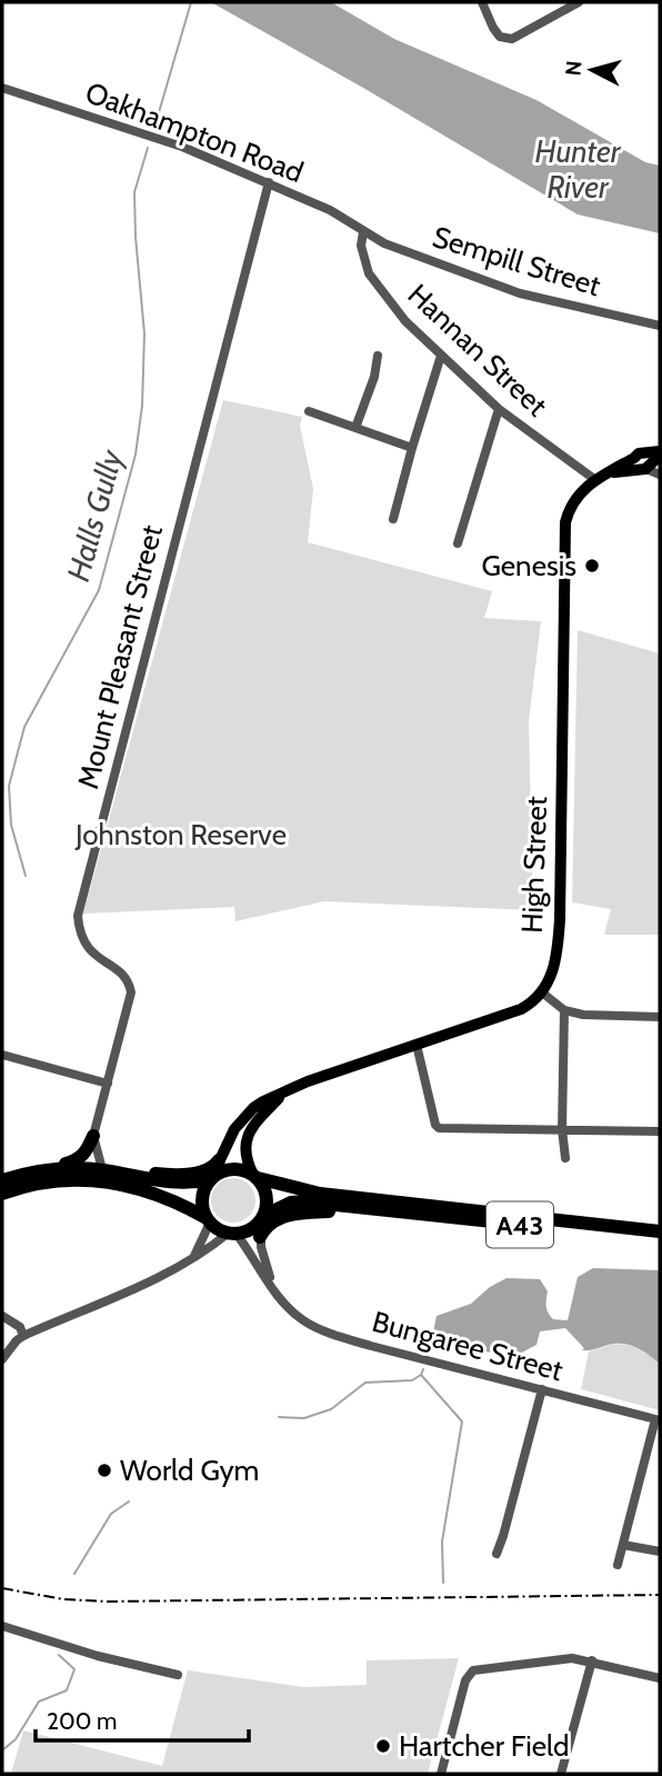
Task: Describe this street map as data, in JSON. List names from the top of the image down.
{
  "streets": {
    "highway": ["A43"],
    "main road": ["High Street"],
    "street": [
      "Oakhampton Road",
      "Sempill Street",
      "Hannan Street",
      "Mount Pleasant Street",
      "Bungaree Street"
    ]
  },
  "crossings": [
    ["Oakhampton Road", "Sempill Street"],
    ["Oakhampton Road", "Hannan Street"],
    ["Oakhampton Road", "Mount Pleasant Street"],
    ["Sempill Street", "Hannan Street"],
    ["Hannan Street", "High Street"],
    ["A43", "Bungaree Street"]
  ],
  "water": ["Hunter River", "Halls Gully"],
  "parks": ["Johnston Reserve"],
  "places": ["Genesis", "World Gym", "Hartcher Field"],
  "scale_bar": "200 m",
  "north": "left"
}
